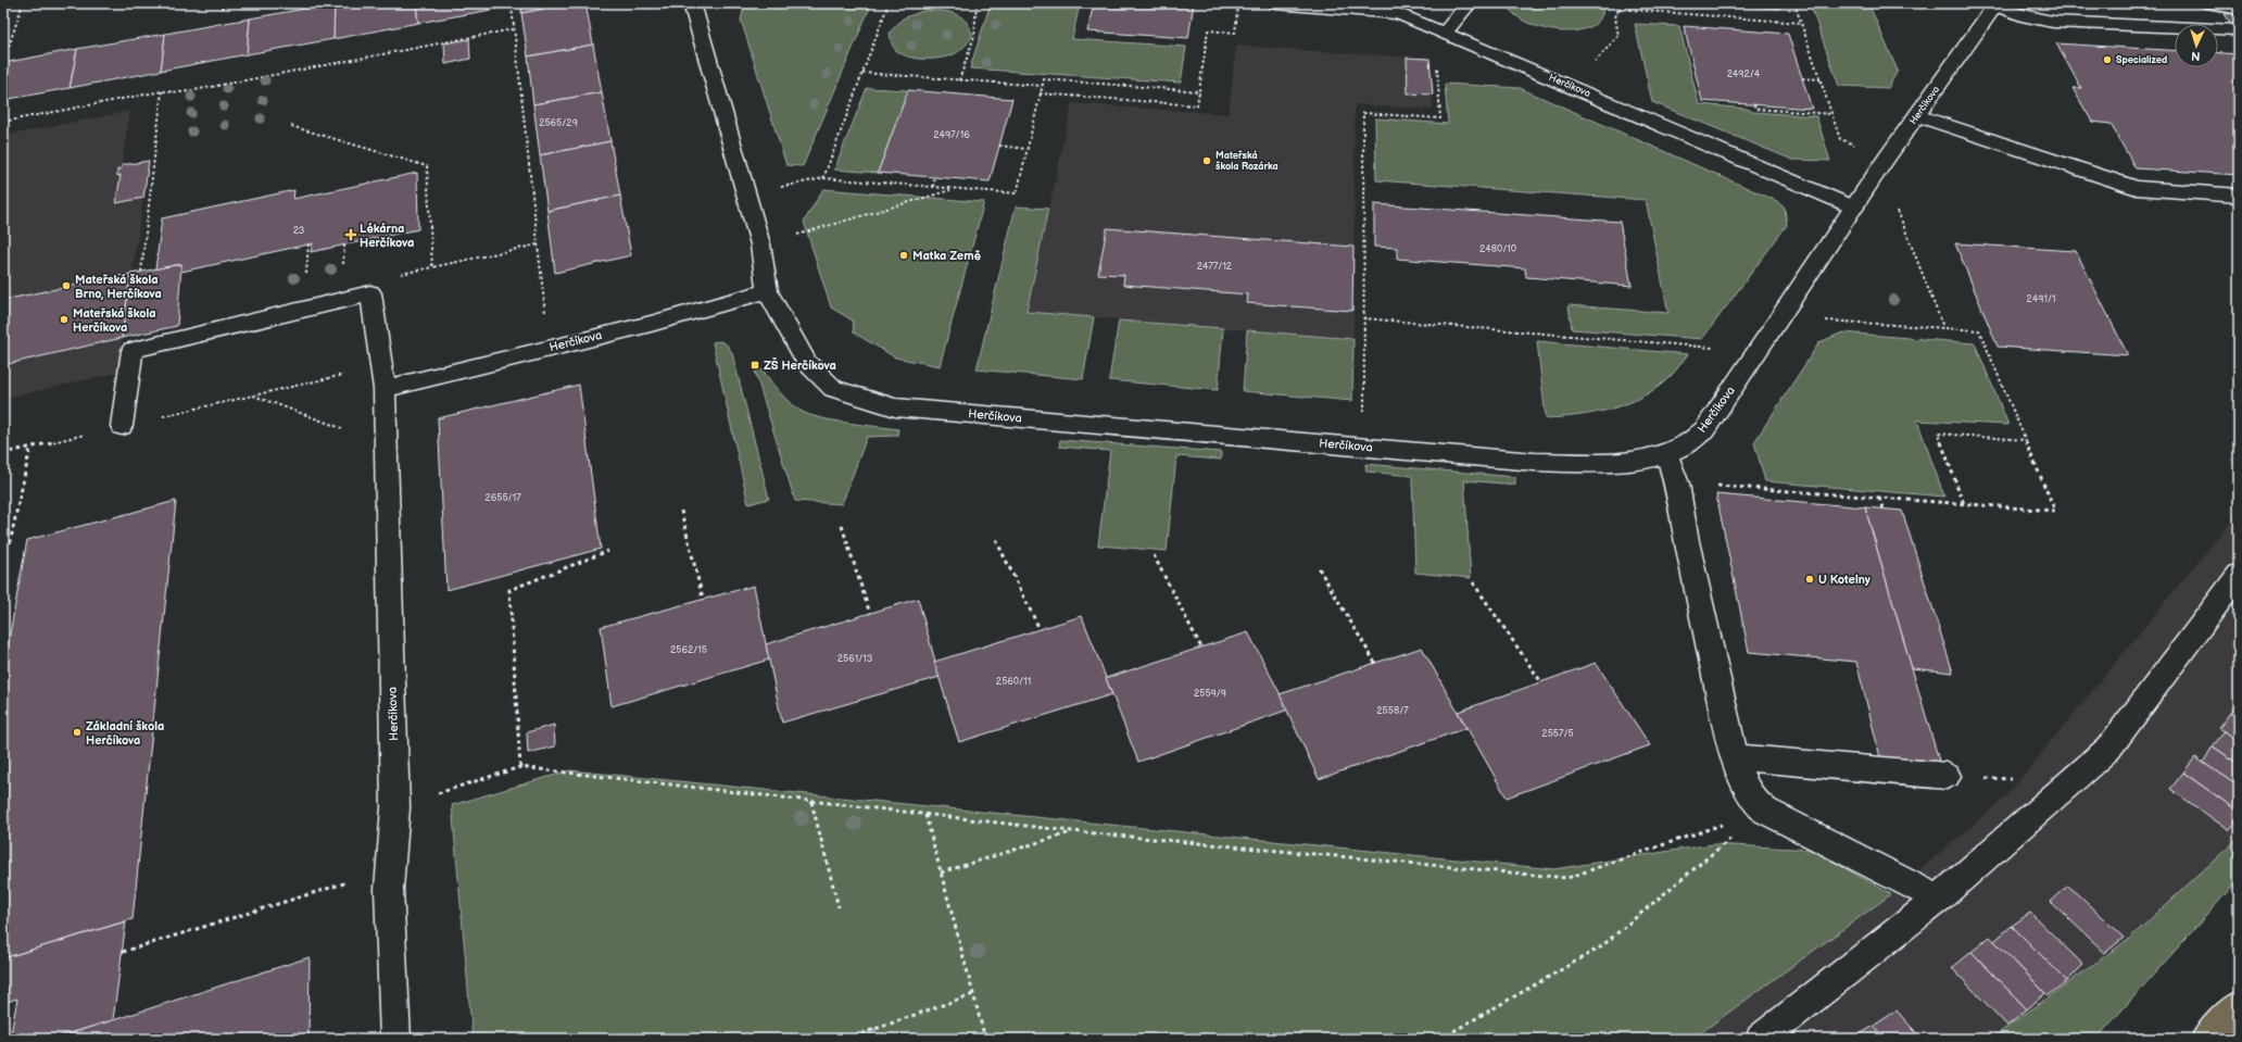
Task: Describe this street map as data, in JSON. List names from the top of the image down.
{
  "streets": {
    "street": ["Herčíkova"]
  },
  "places": {
    "other": [
      "Specialized",
      "Mateřská škola Rozárka",
      "Matka Země",
      "Mateřská škola Brno, Herčíkova",
      "Mateřská škola Herčíkova",
      "U Kotelny",
      "Základní škola Herčíkova"
    ],
    "health": ["Lékárna Herčíkova"],
    "transit": ["ZŠ Herčíkova"]
  },
  "house_numbers": [
    "2492/4",
    "2565/29",
    "2497/16",
    "23",
    "2480/10",
    "2477/12",
    "2491/1",
    "2655/17",
    "2562/15",
    "2561/13",
    "2560/11",
    "2559/9",
    "2558/7",
    "2557/5"
  ],
  "north": "bottom"
}
